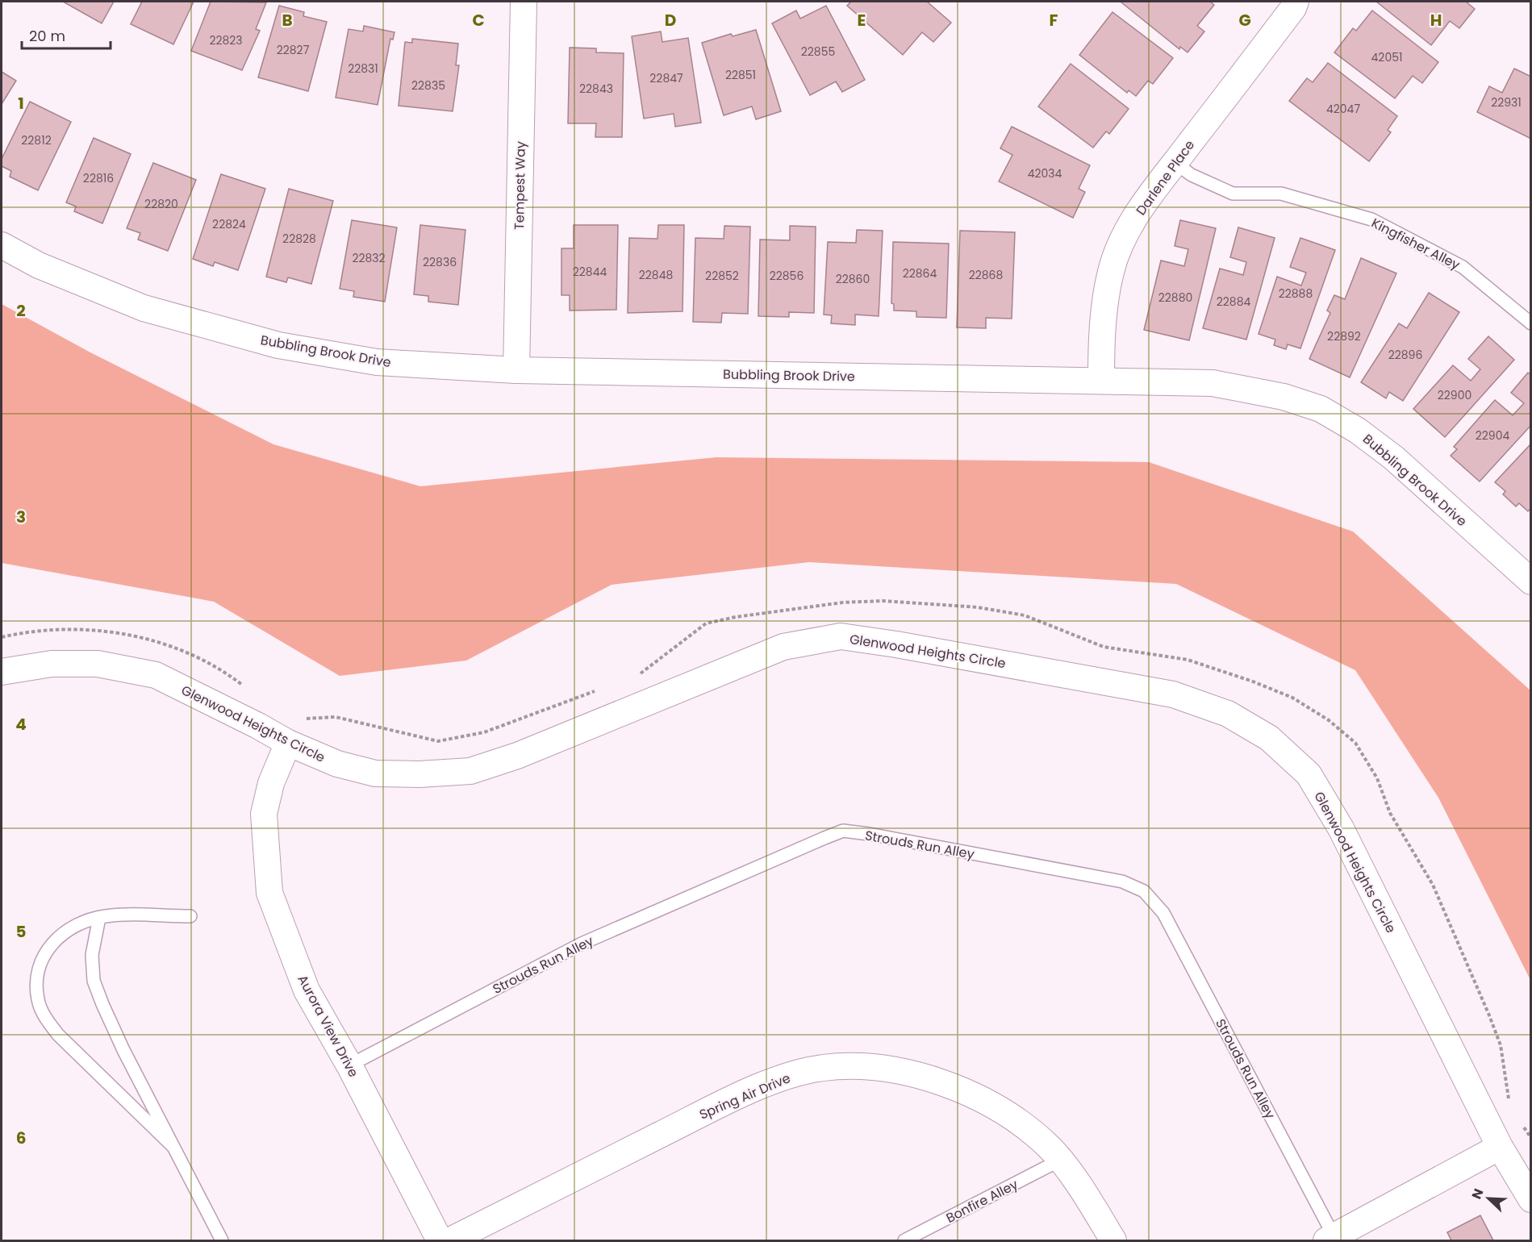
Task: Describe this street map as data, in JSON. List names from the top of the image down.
{
  "streets": {
    "street": [
      "Darlene Place",
      "Tempest Way",
      "Bubbling Brook Drive",
      "Glenwood Heights Circle",
      "Aurora View Drive",
      "Spring Air Drive"
    ],
    "lane": ["Kingfisher Alley", "Strouds Run Alley", "Bonfire Alley"]
  },
  "crossings": [
    ["Darlene Place", "Kingfisher Alley"],
    ["Darlene Place", "Bubbling Brook Drive"],
    ["Tempest Way", "Bubbling Brook Drive"],
    ["Glenwood Heights Circle", "Aurora View Drive"],
    ["Strouds Run Alley", "Aurora View Drive"],
    ["Spring Air Drive", "Bonfire Alley"]
  ],
  "house_numbers": [
    "22823",
    "22827",
    "22855",
    "42051",
    "22831",
    "22851",
    "22847",
    "22835",
    "22843",
    "22931",
    "42047",
    "22812",
    "42034",
    "22816",
    "22820",
    "22824",
    "22828",
    "22832",
    "22836",
    "22844",
    "22864",
    "22848",
    "22868",
    "22852",
    "22856",
    "22860",
    "22888",
    "22880",
    "22884",
    "22892",
    "22896",
    "22900",
    "22904"
  ],
  "scale_bar": "20 m",
  "north": "top left",
  "grid": {
    "columns": [
      "B",
      "C",
      "D",
      "E",
      "F",
      "G",
      "H"
    ],
    "rows": [
      "1",
      "2",
      "3",
      "4",
      "5",
      "6"
    ]
  }
}
